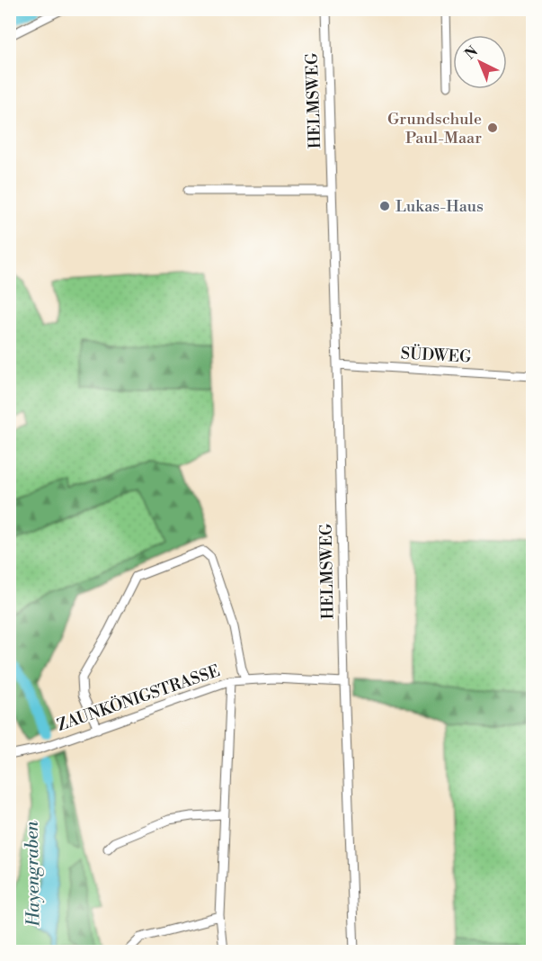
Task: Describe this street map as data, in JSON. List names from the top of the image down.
{
  "streets": {
    "street": ["HELMSWEG", "SÜDWEG", "ZAUNKÖNIGSTRASSE"]
  },
  "crossings": [
    ["HELMSWEG", "SÜDWEG"],
    ["HELMSWEG", "ZAUNKÖNIGSTRASSE"]
  ],
  "water": ["Hayengraben"],
  "places": ["Grundschule Paul-Maar", "Lukas-Haus"],
  "north": "top left"
}
